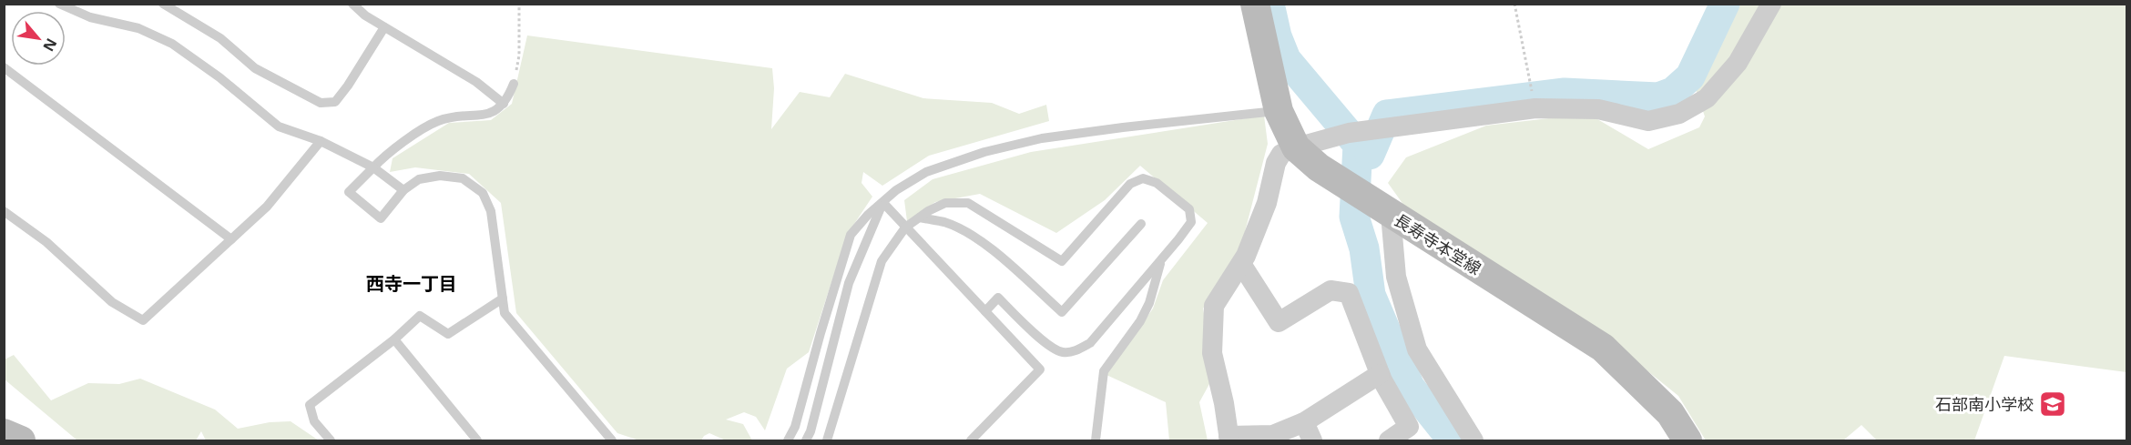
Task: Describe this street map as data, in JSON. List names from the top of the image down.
{
  "streets": {
    "main road": ["長寿寺本堂線"]
  },
  "districts": ["西寺一丁目"],
  "places": {
    "school or university": ["石部南小学校"]
  },
  "north": "bottom right"
}
